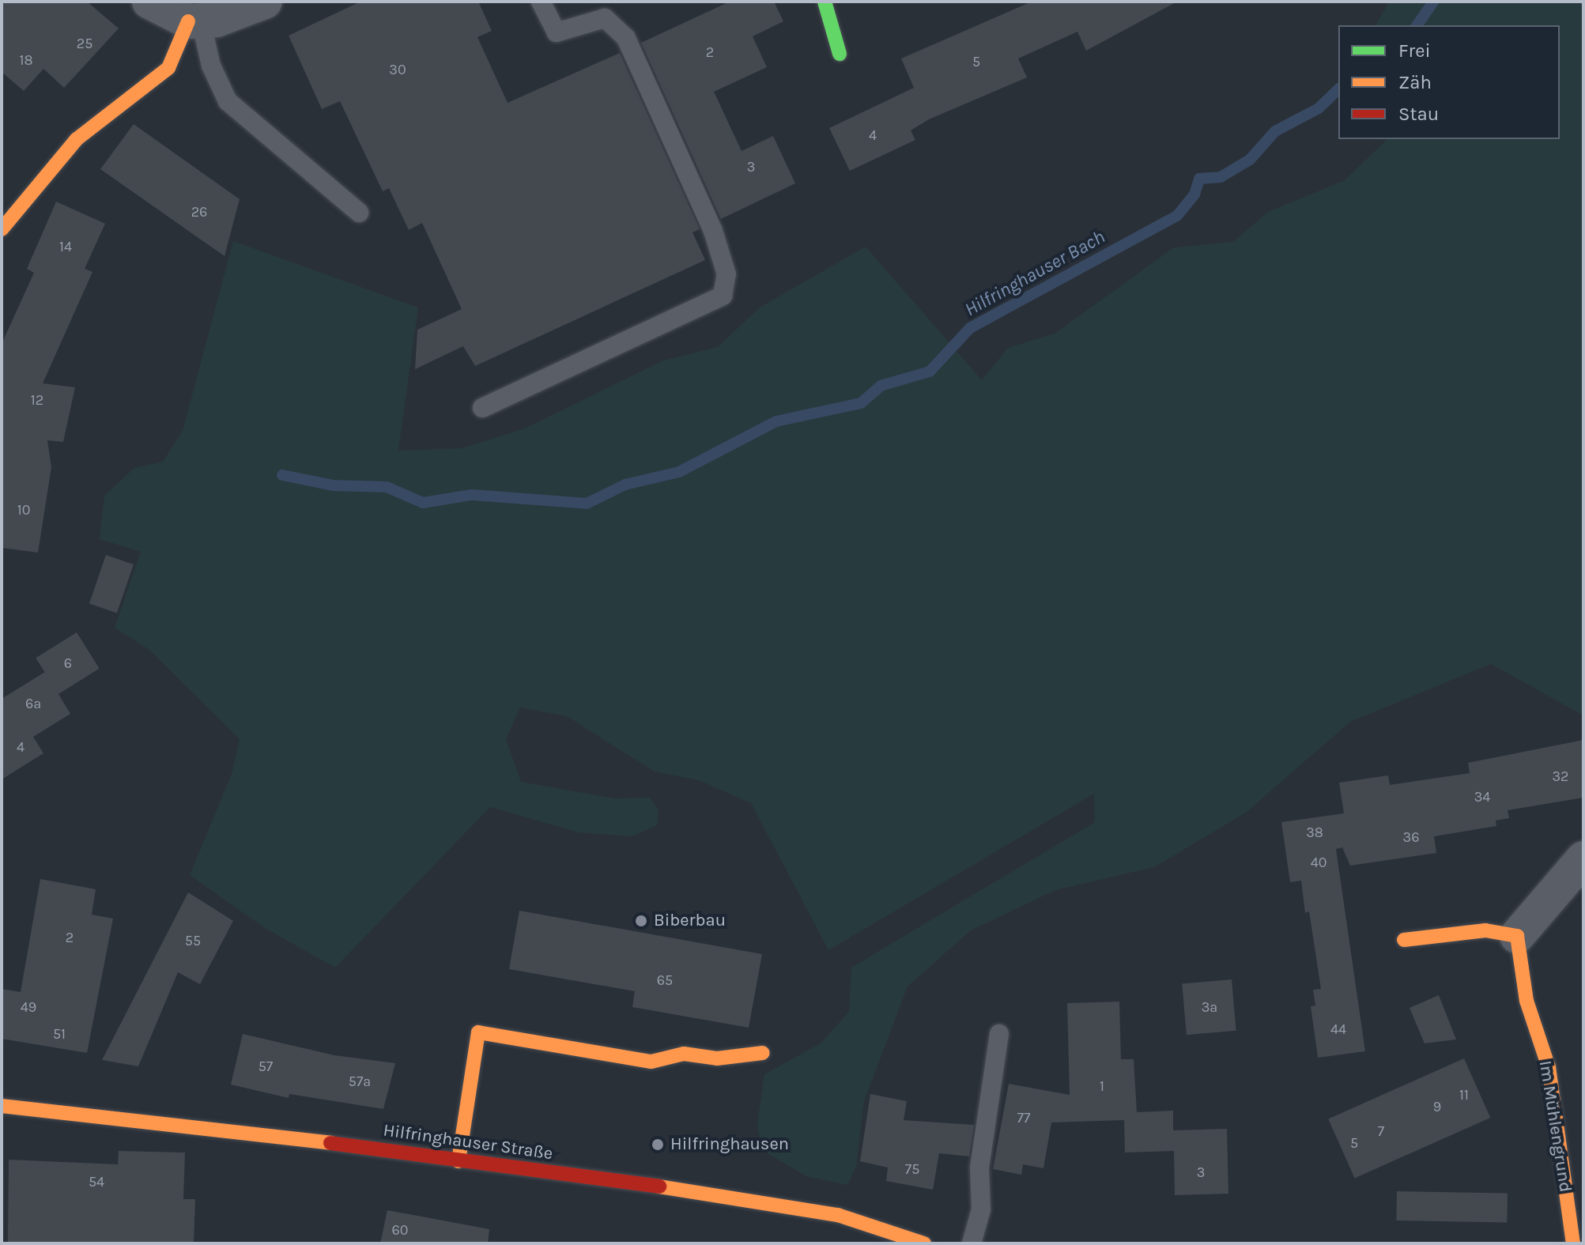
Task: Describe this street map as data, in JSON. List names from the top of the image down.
{
  "streets": {
    "street": ["Im Mühlengrund", "Hilfringhauser Straße"]
  },
  "water": ["Hilfringhauser Bach"],
  "places": ["Biberbau", "Hilfringhausen"],
  "house_numbers": [
    "25",
    "2",
    "18",
    "5",
    "30",
    "4",
    "3",
    "26",
    "14",
    "12",
    "10",
    "6",
    "6a",
    "4",
    "32",
    "34",
    "38",
    "36",
    "40",
    "2",
    "55",
    "65",
    "49",
    "3a",
    "44",
    "51",
    "57",
    "57a",
    "1",
    "11",
    "9",
    "77",
    "7",
    "5",
    "75",
    "3",
    "54",
    "60"
  ],
  "legend": ["Frei", "Zäh", "Stau"]
}
